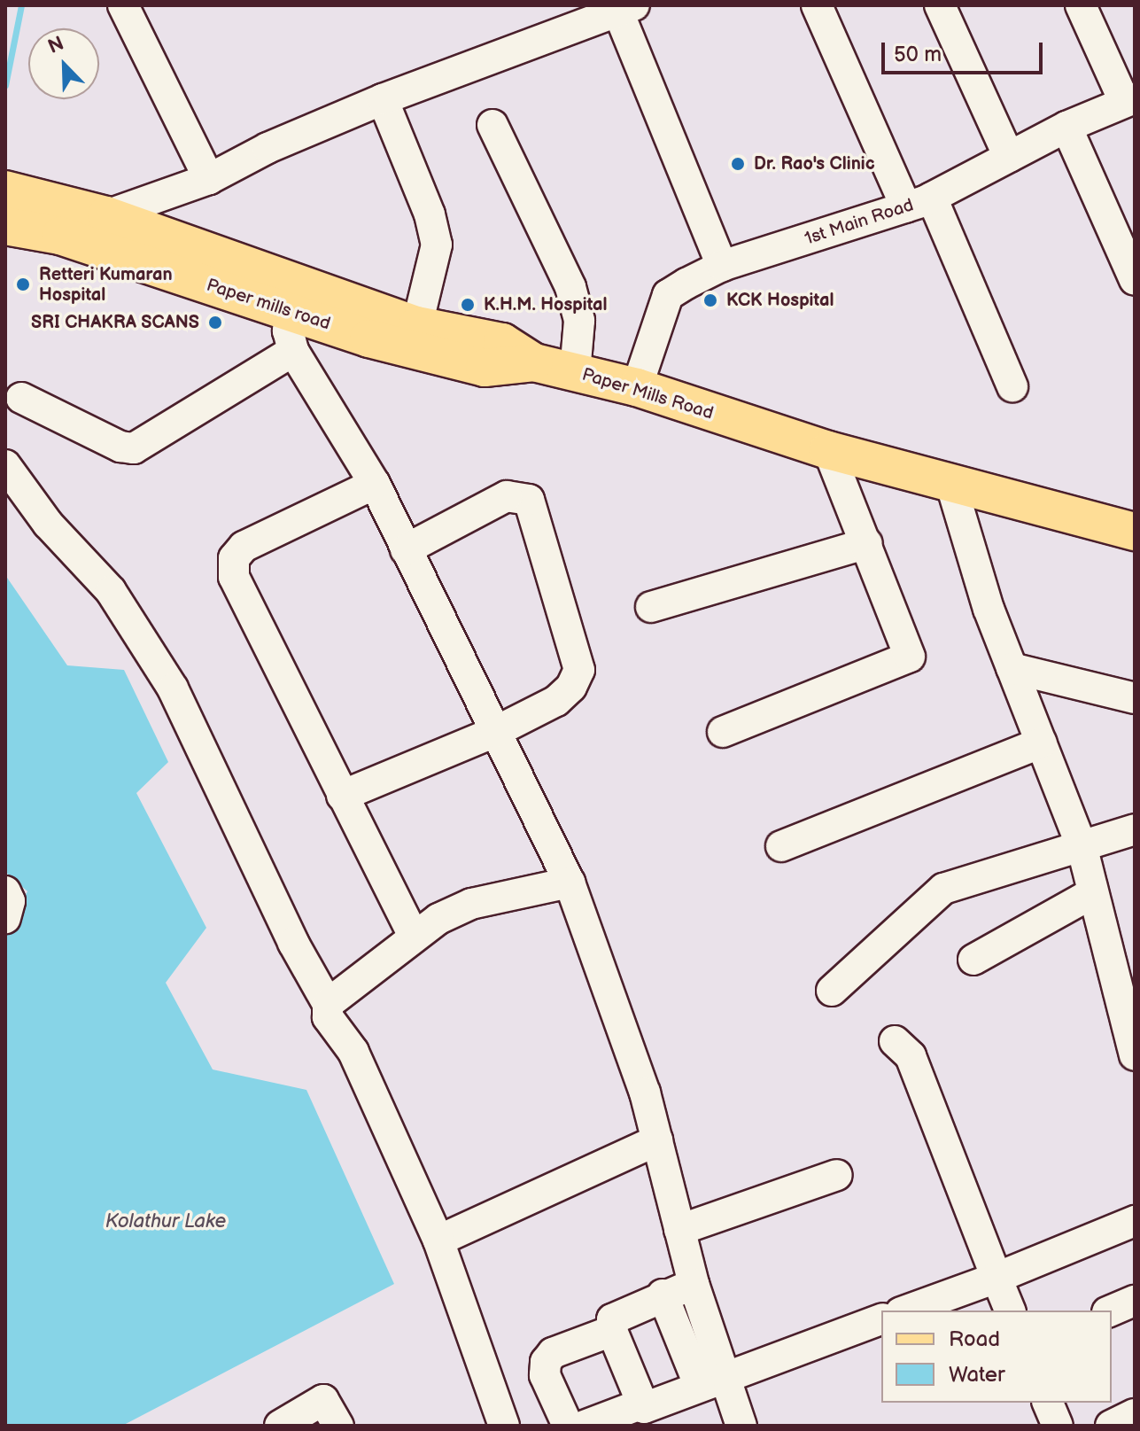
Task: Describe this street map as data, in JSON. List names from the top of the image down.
{
  "streets": {
    "main road": ["Paper mills road", "Paper Mills Road"],
    "street": ["1st Main Road"]
  },
  "crossings": [
    ["1st Main Road", "Paper Mills Road"],
    ["Paper mills road", "Paper Mills Road"]
  ],
  "water": ["Kolathur Lake"],
  "places": [
    "Dr. Rao's Clinic",
    "Retteri Kumaran Hospital",
    "KCK Hospital",
    "K.H.M. Hospital",
    "SRI CHAKRA SCANS"
  ],
  "legend": ["Road", "Water"],
  "scale_bar": "50 m",
  "north": "top left"
}
